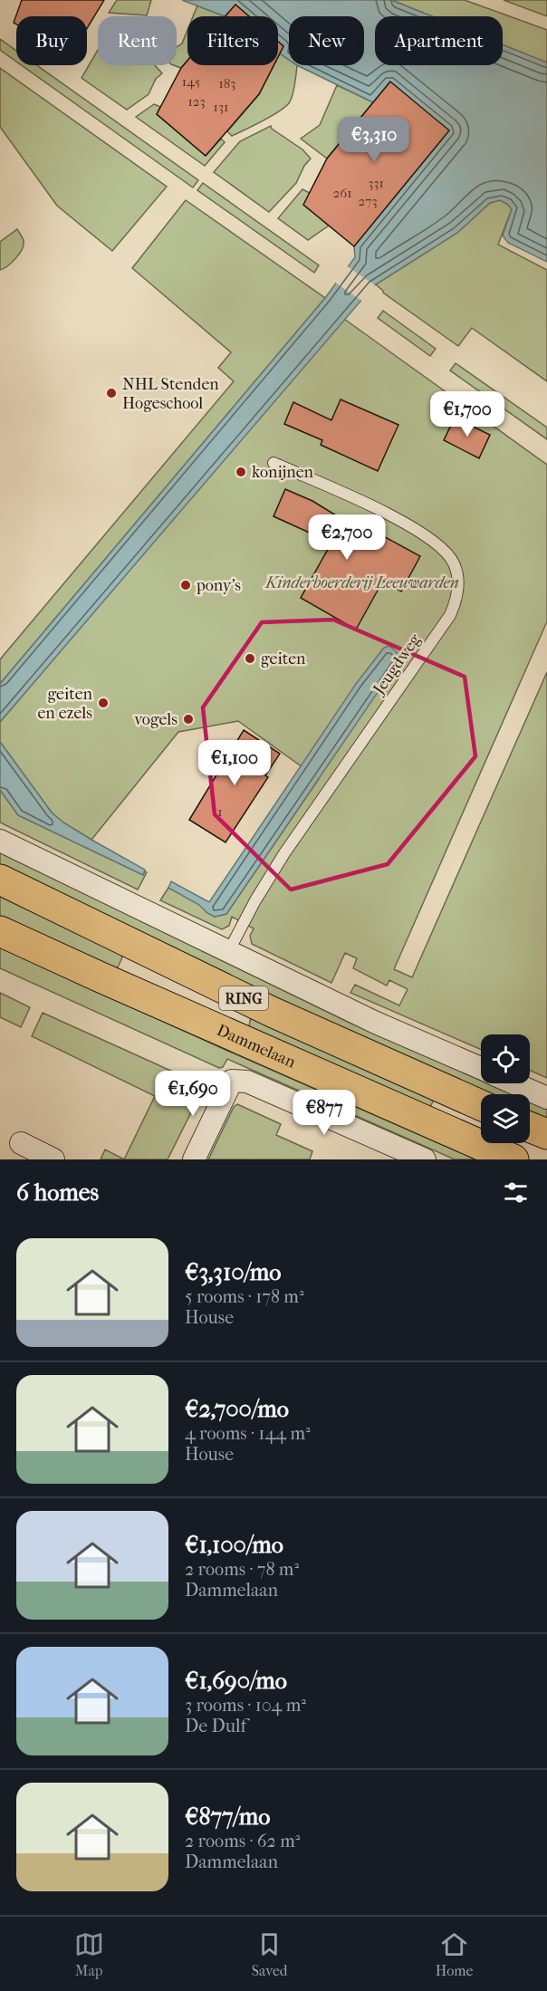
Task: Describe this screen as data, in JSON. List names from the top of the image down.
{
  "streets": {
    "main road": ["RING", "Dammelaan"],
    "lane": ["Jeugdweg"]
  },
  "parks": ["Kinderboerderij Leeuwarden"],
  "places": [
    "NHL Stenden Hogeschool",
    "konijnen",
    "pony's",
    "geiten",
    "geiten en ezels",
    "vogels"
  ],
  "house_numbers": [
    "145",
    "183",
    "123",
    "131",
    "331",
    "261",
    "273",
    "1"
  ],
  "page": {
    "chip": [
      "Buy",
      "Rent",
      "Filters",
      "New",
      "Apartment"
    ],
    "price": [
      "€3,310",
      "€1,700",
      "€2,700",
      "€1,100",
      "€1,690",
      "€877"
    ],
    "heading": "6 homes",
    "list": [
      {
        "name": "€3,310/mo",
        "note": "5 rooms · 178 m² · House"
      },
      {
        "name": "€2,700/mo",
        "note": "4 rooms · 144 m² · House"
      },
      {
        "name": "€1,100/mo",
        "note": "2 rooms · 78 m² · Dammelaan"
      },
      {
        "name": "€1,690/mo",
        "note": "3 rooms · 104 m² · De Dulf"
      },
      {
        "name": "€877/mo",
        "note": "2 rooms · 62 m² · Dammelaan"
      }
    ],
    "tabs": ["Map", "Saved", "Home"]
  }
}
